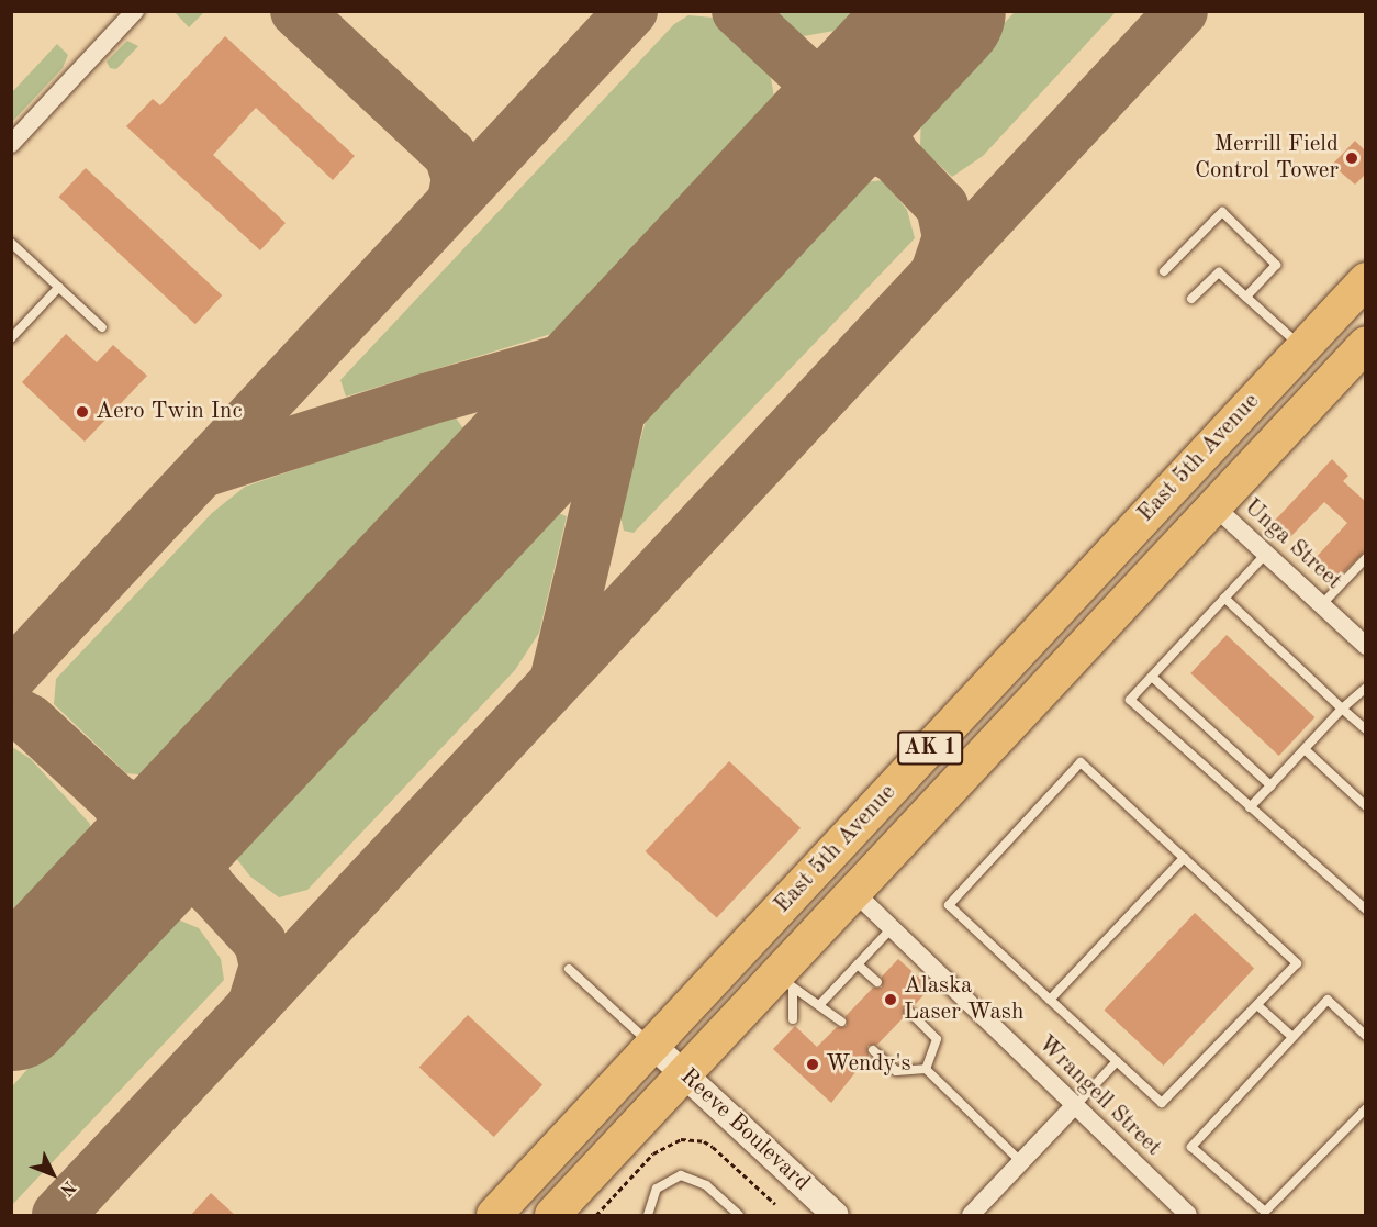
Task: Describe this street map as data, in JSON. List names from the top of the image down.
{
  "streets": {
    "highway": ["East 5th Avenue", "AK 1"],
    "street": ["Unga Street", "Wrangell Street", "Reeve Boulevard"]
  },
  "crossings": [
    ["East 5th Avenue", "Unga Street"],
    ["East 5th Avenue", "Wrangell Street"],
    ["East 5th Avenue", "Reeve Boulevard"]
  ],
  "places": [
    "Merrill Field Control Tower",
    "Aero Twin Inc",
    "Alaska Laser Wash",
    "Wendy's"
  ],
  "north": "bottom right"
}
